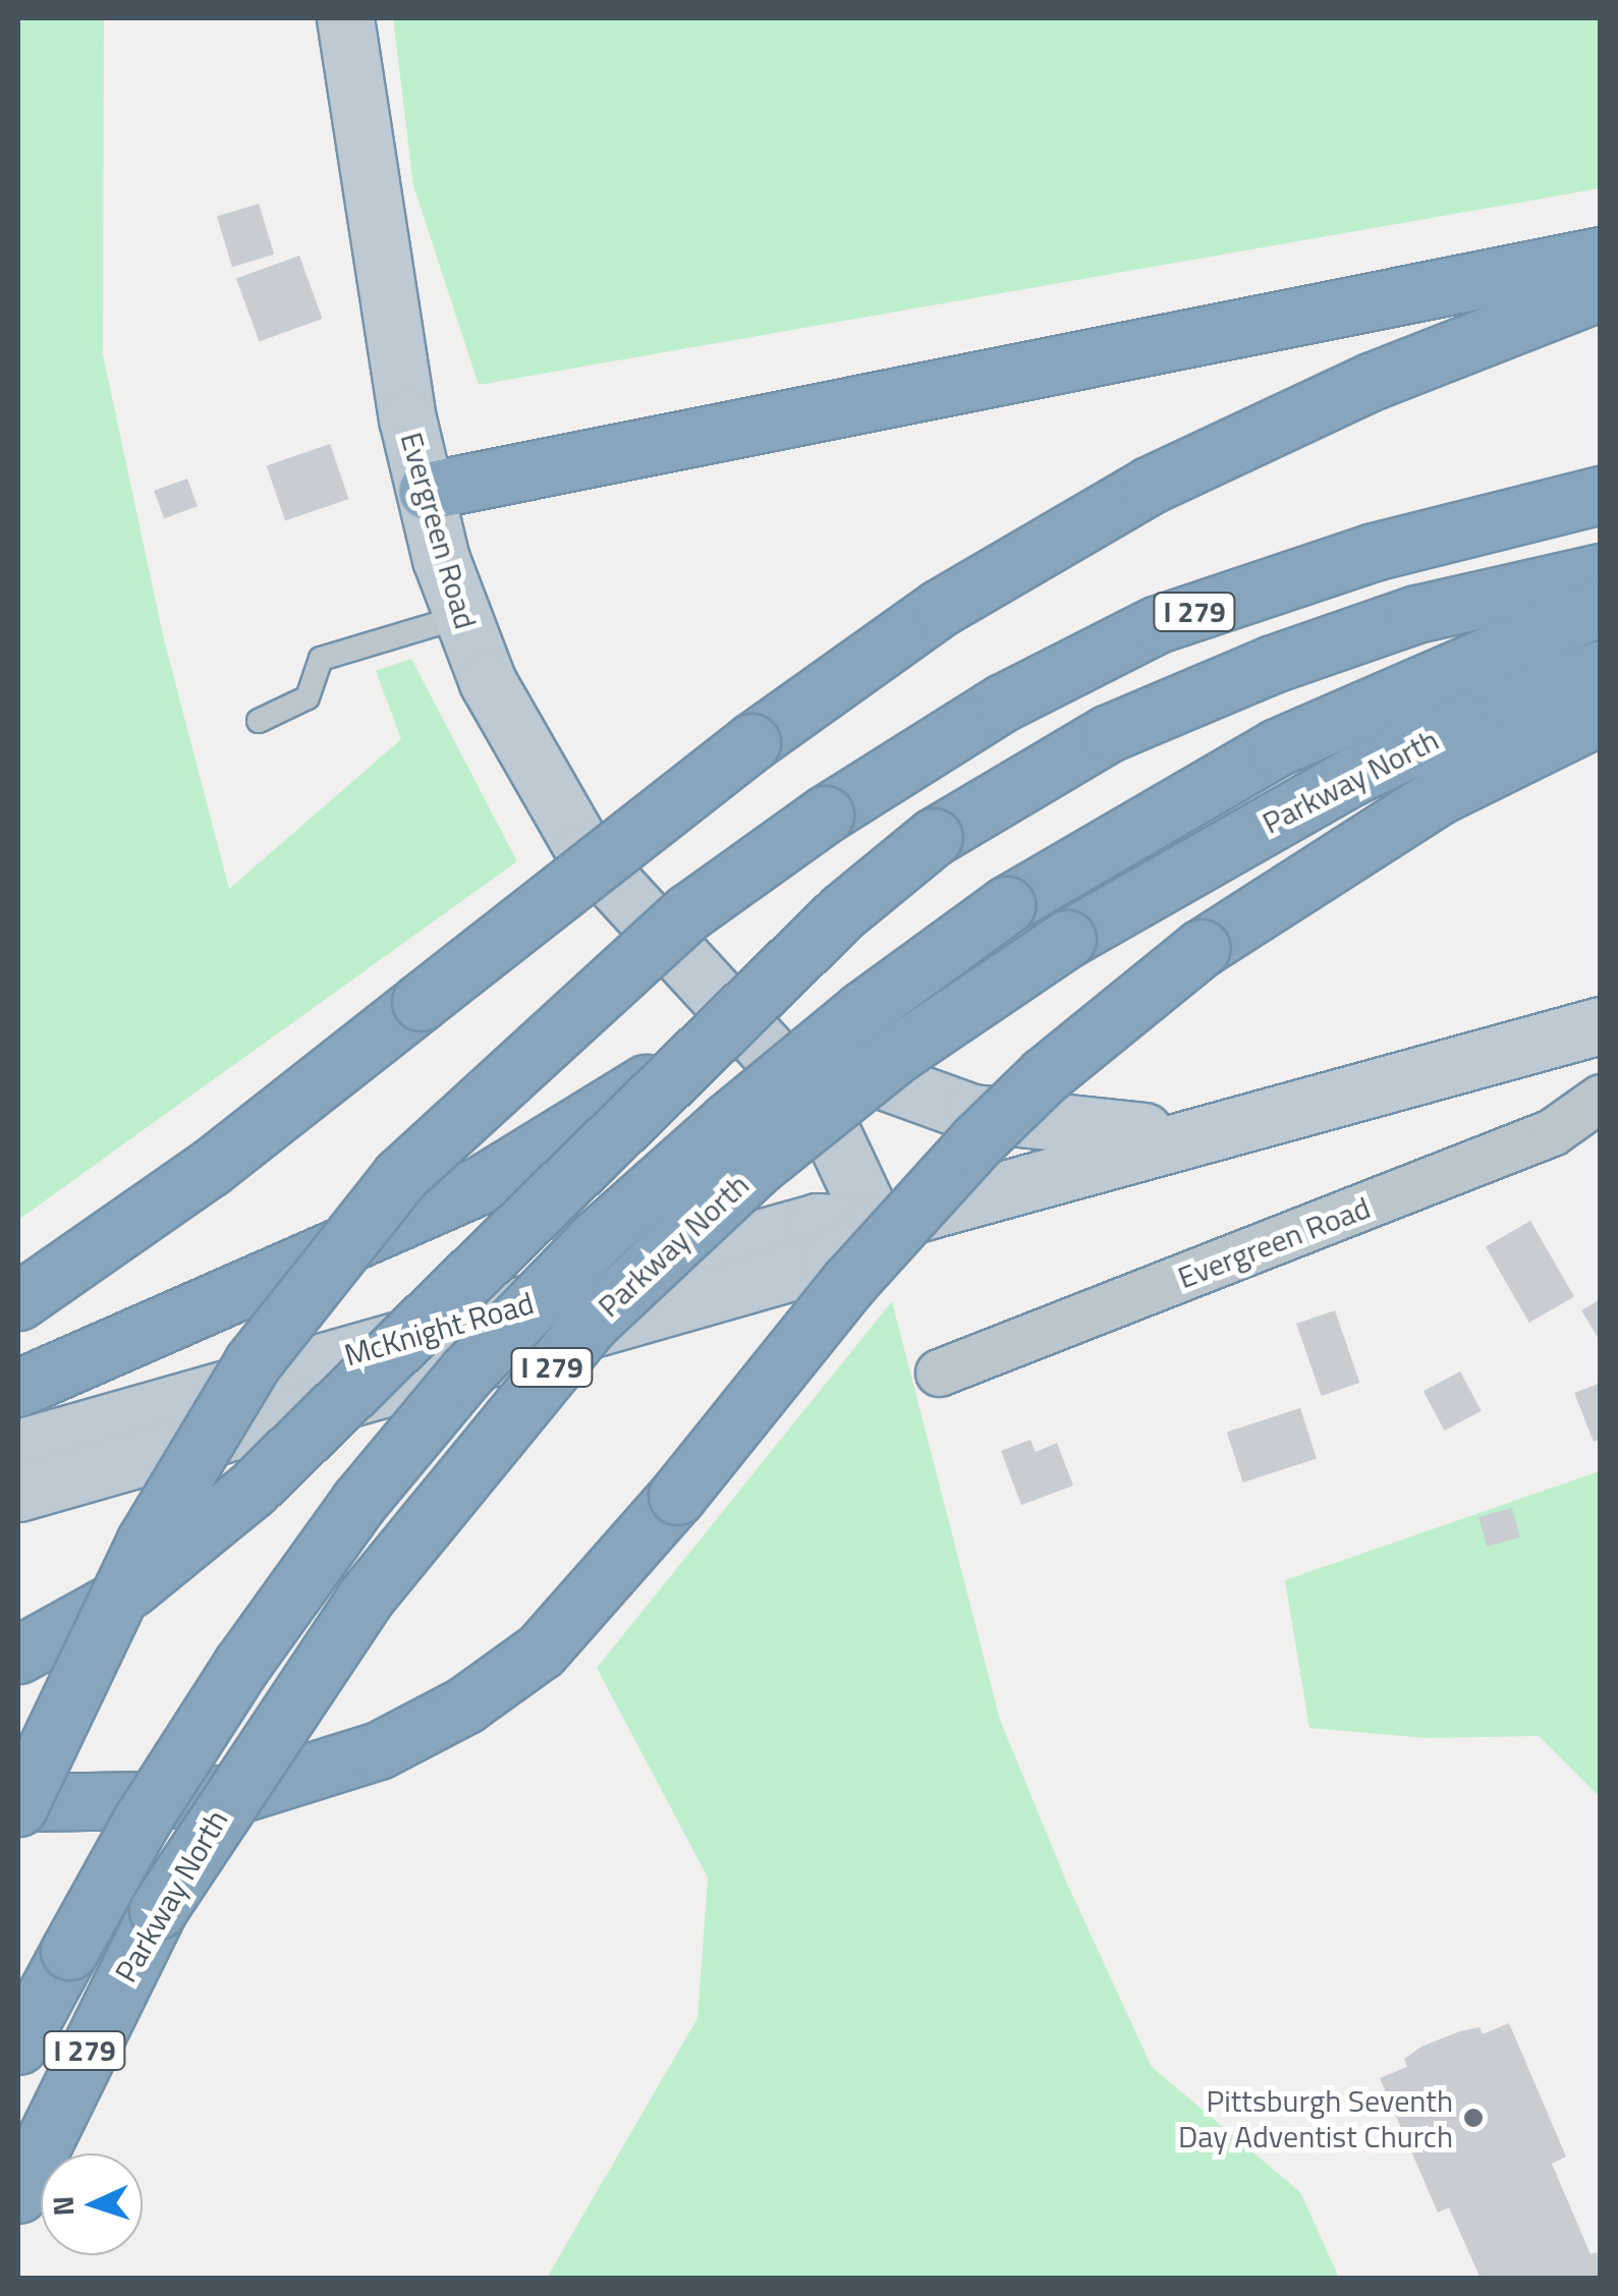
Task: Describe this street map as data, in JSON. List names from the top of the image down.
{
  "streets": {
    "highway": ["I 279", "Parkway North"],
    "main road": ["Evergreen Road", "McKnight Road"]
  },
  "crossings": [
    ["Evergreen Road", "McKnight Road"]
  ],
  "places": ["Pittsburgh Seventh Day Adventist Church"],
  "north": "left"
}
